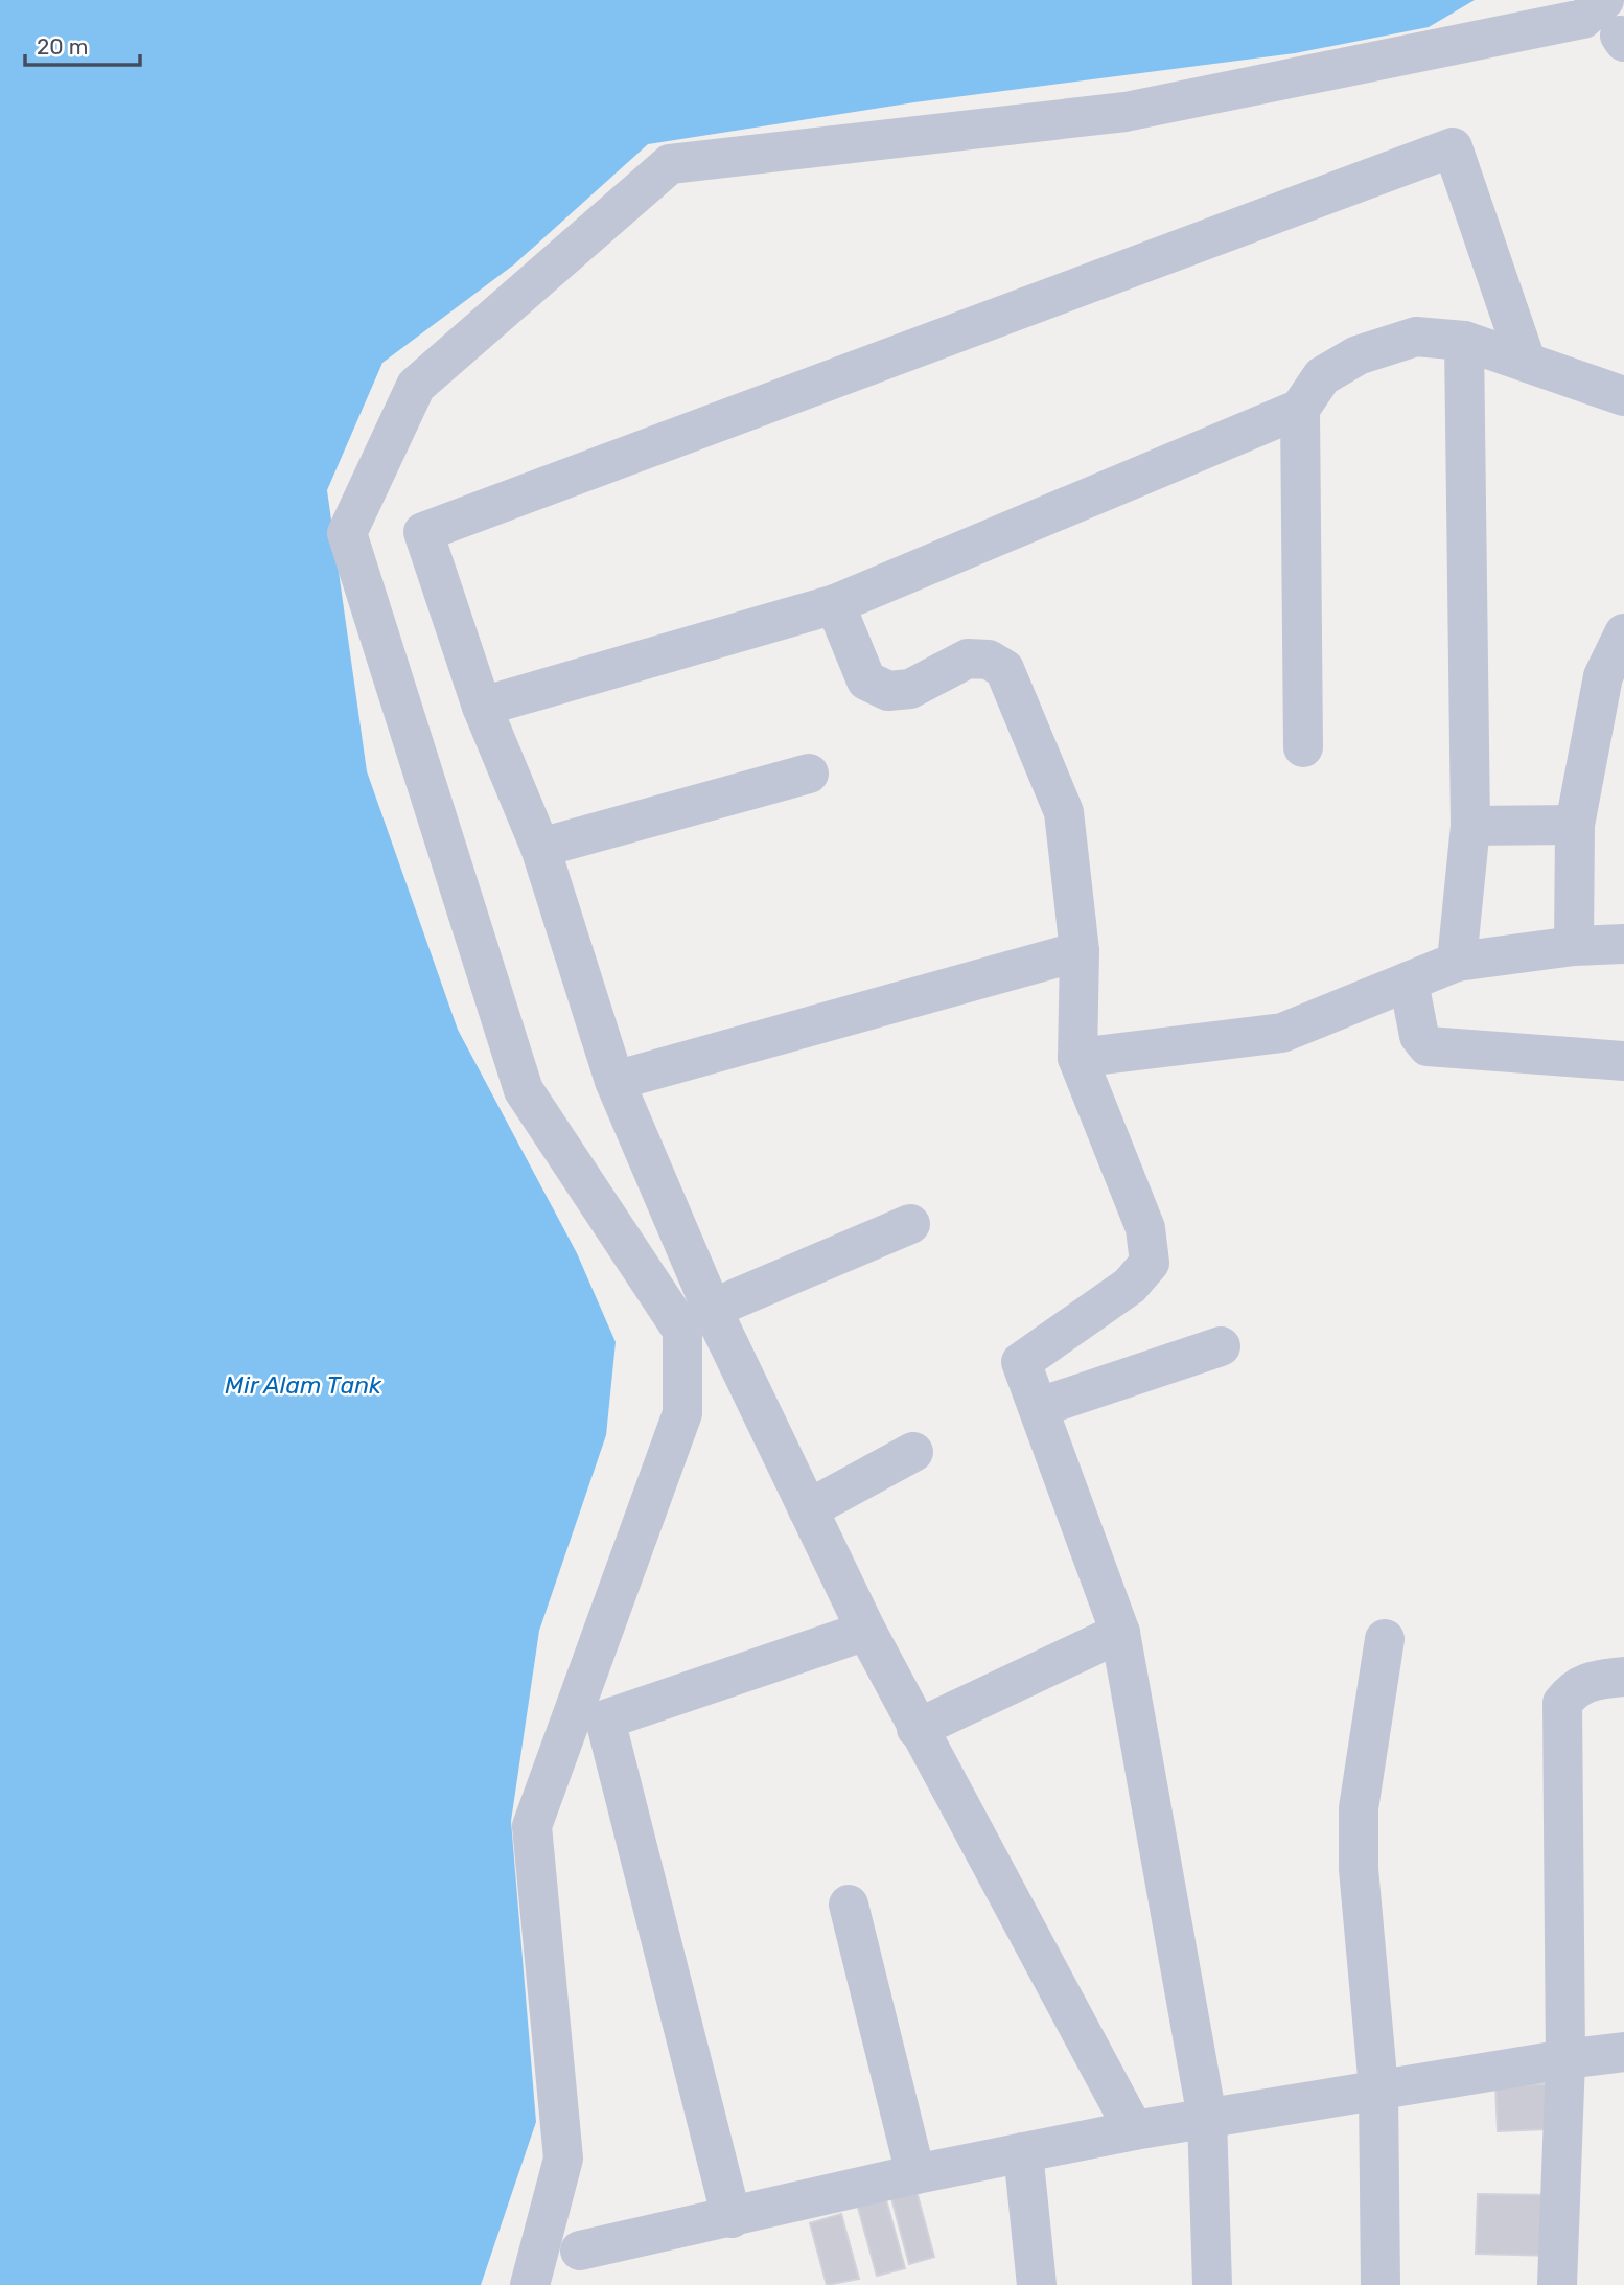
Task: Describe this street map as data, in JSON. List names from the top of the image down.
{
  "water": ["Mir Alam Tank"],
  "scale_bar": "20 m"
}
